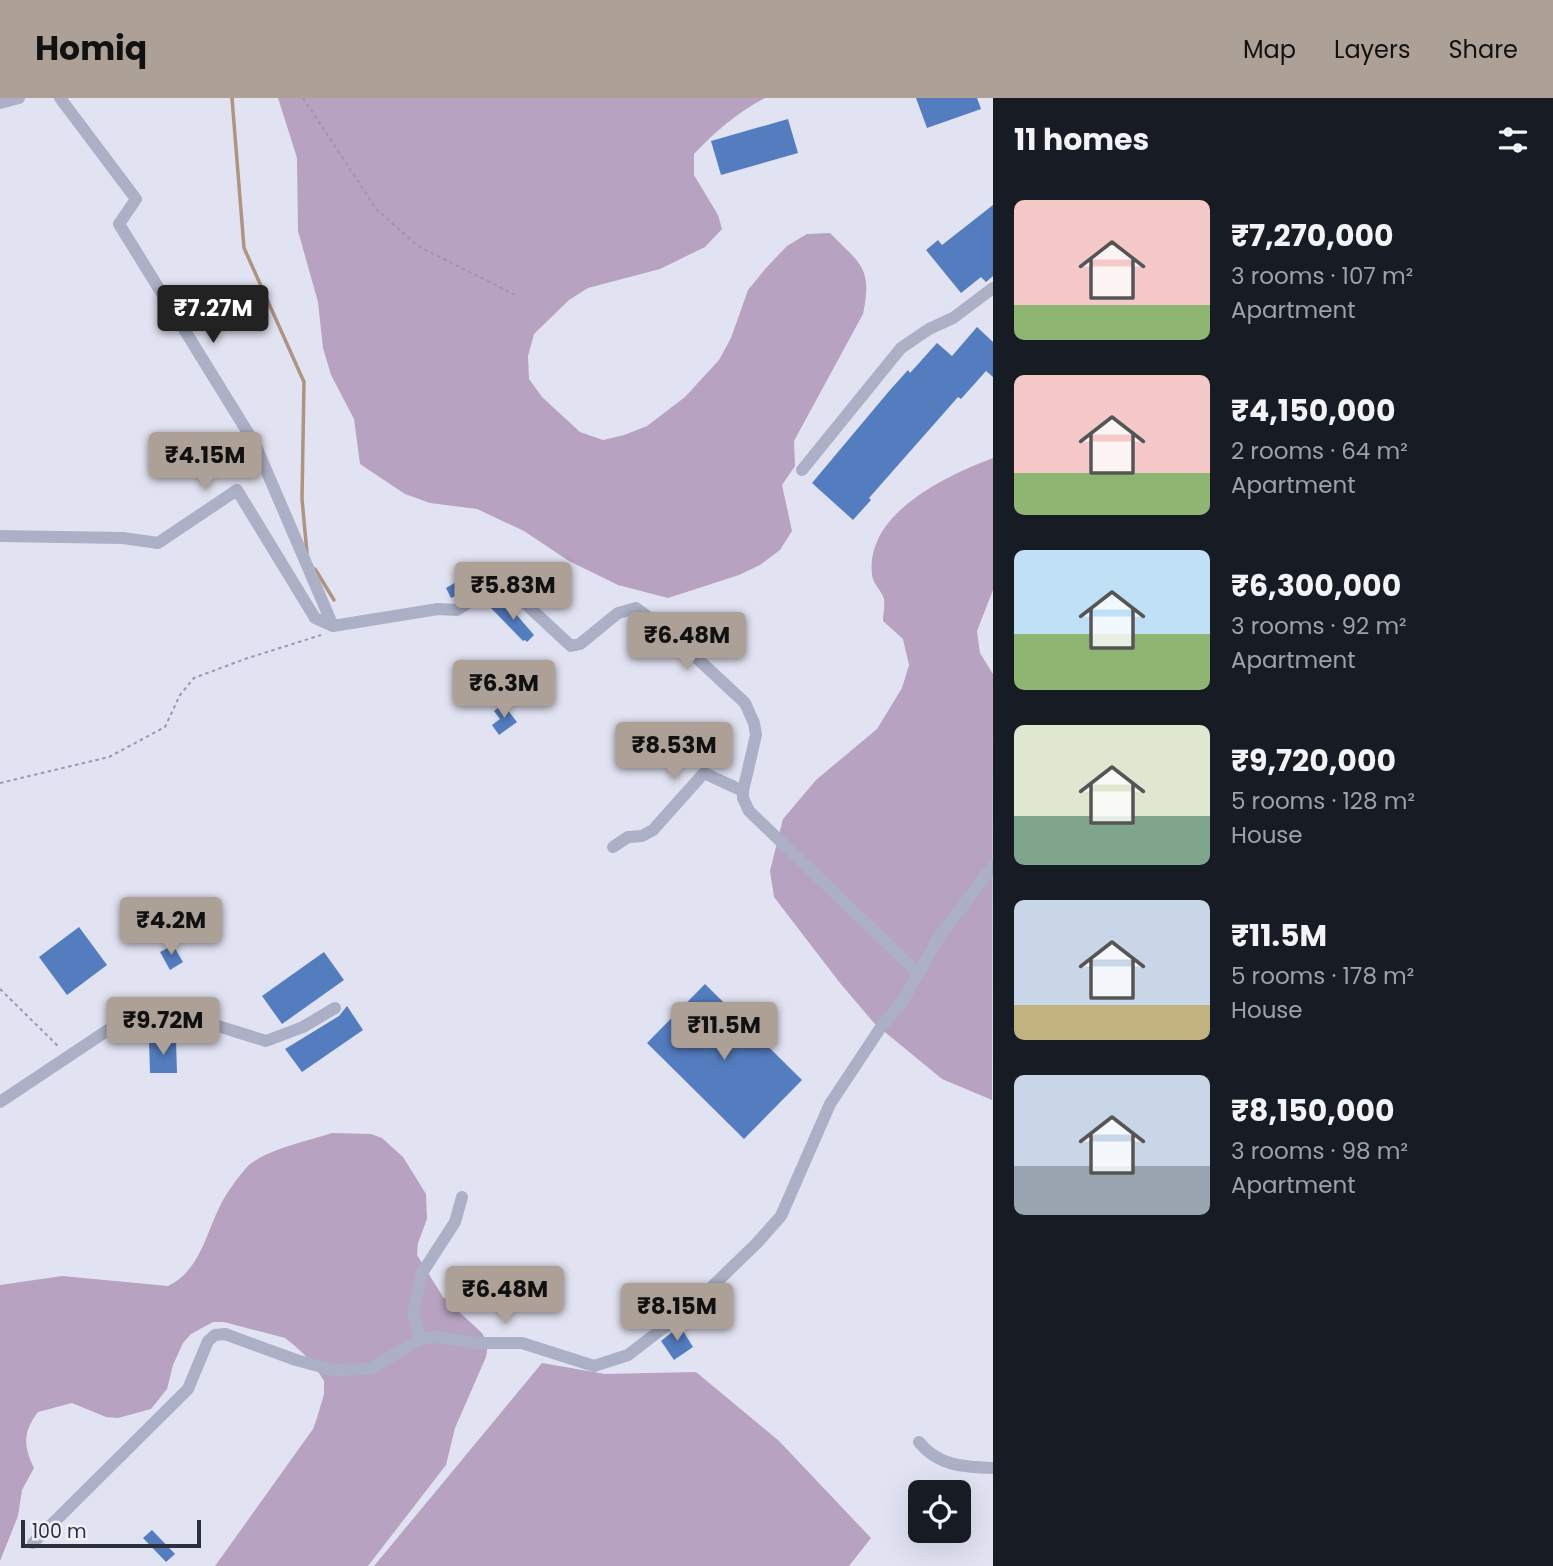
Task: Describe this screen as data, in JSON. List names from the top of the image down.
{
  "scale_bar": "100 m",
  "page": {
    "header": "Homiq",
    "nav": ["Map", "Layers", "Share"],
    "heading": "11 homes",
    "list": [
      {
        "name": "₹7,270,000",
        "note": "3 rooms · 107 m² · Apartment"
      },
      {
        "name": "₹4,150,000",
        "note": "2 rooms · 64 m² · Apartment"
      },
      {
        "name": "₹6,300,000",
        "note": "3 rooms · 92 m² · Apartment"
      },
      {
        "name": "₹9,720,000",
        "note": "5 rooms · 128 m² · House"
      },
      {
        "name": "₹11.5M",
        "note": "5 rooms · 178 m² · House"
      },
      {
        "name": "₹8,150,000",
        "note": "3 rooms · 98 m² · Apartment"
      }
    ],
    "price": [
      "₹7.27M",
      "₹4.15M",
      "₹5.83M",
      "₹6.48M",
      "₹6.3M",
      "₹8.53M",
      "₹4.2M",
      "₹9.72M",
      "₹11.5M",
      "₹6.48M",
      "₹8.15M"
    ],
    "scale": "100 m"
  }
}
